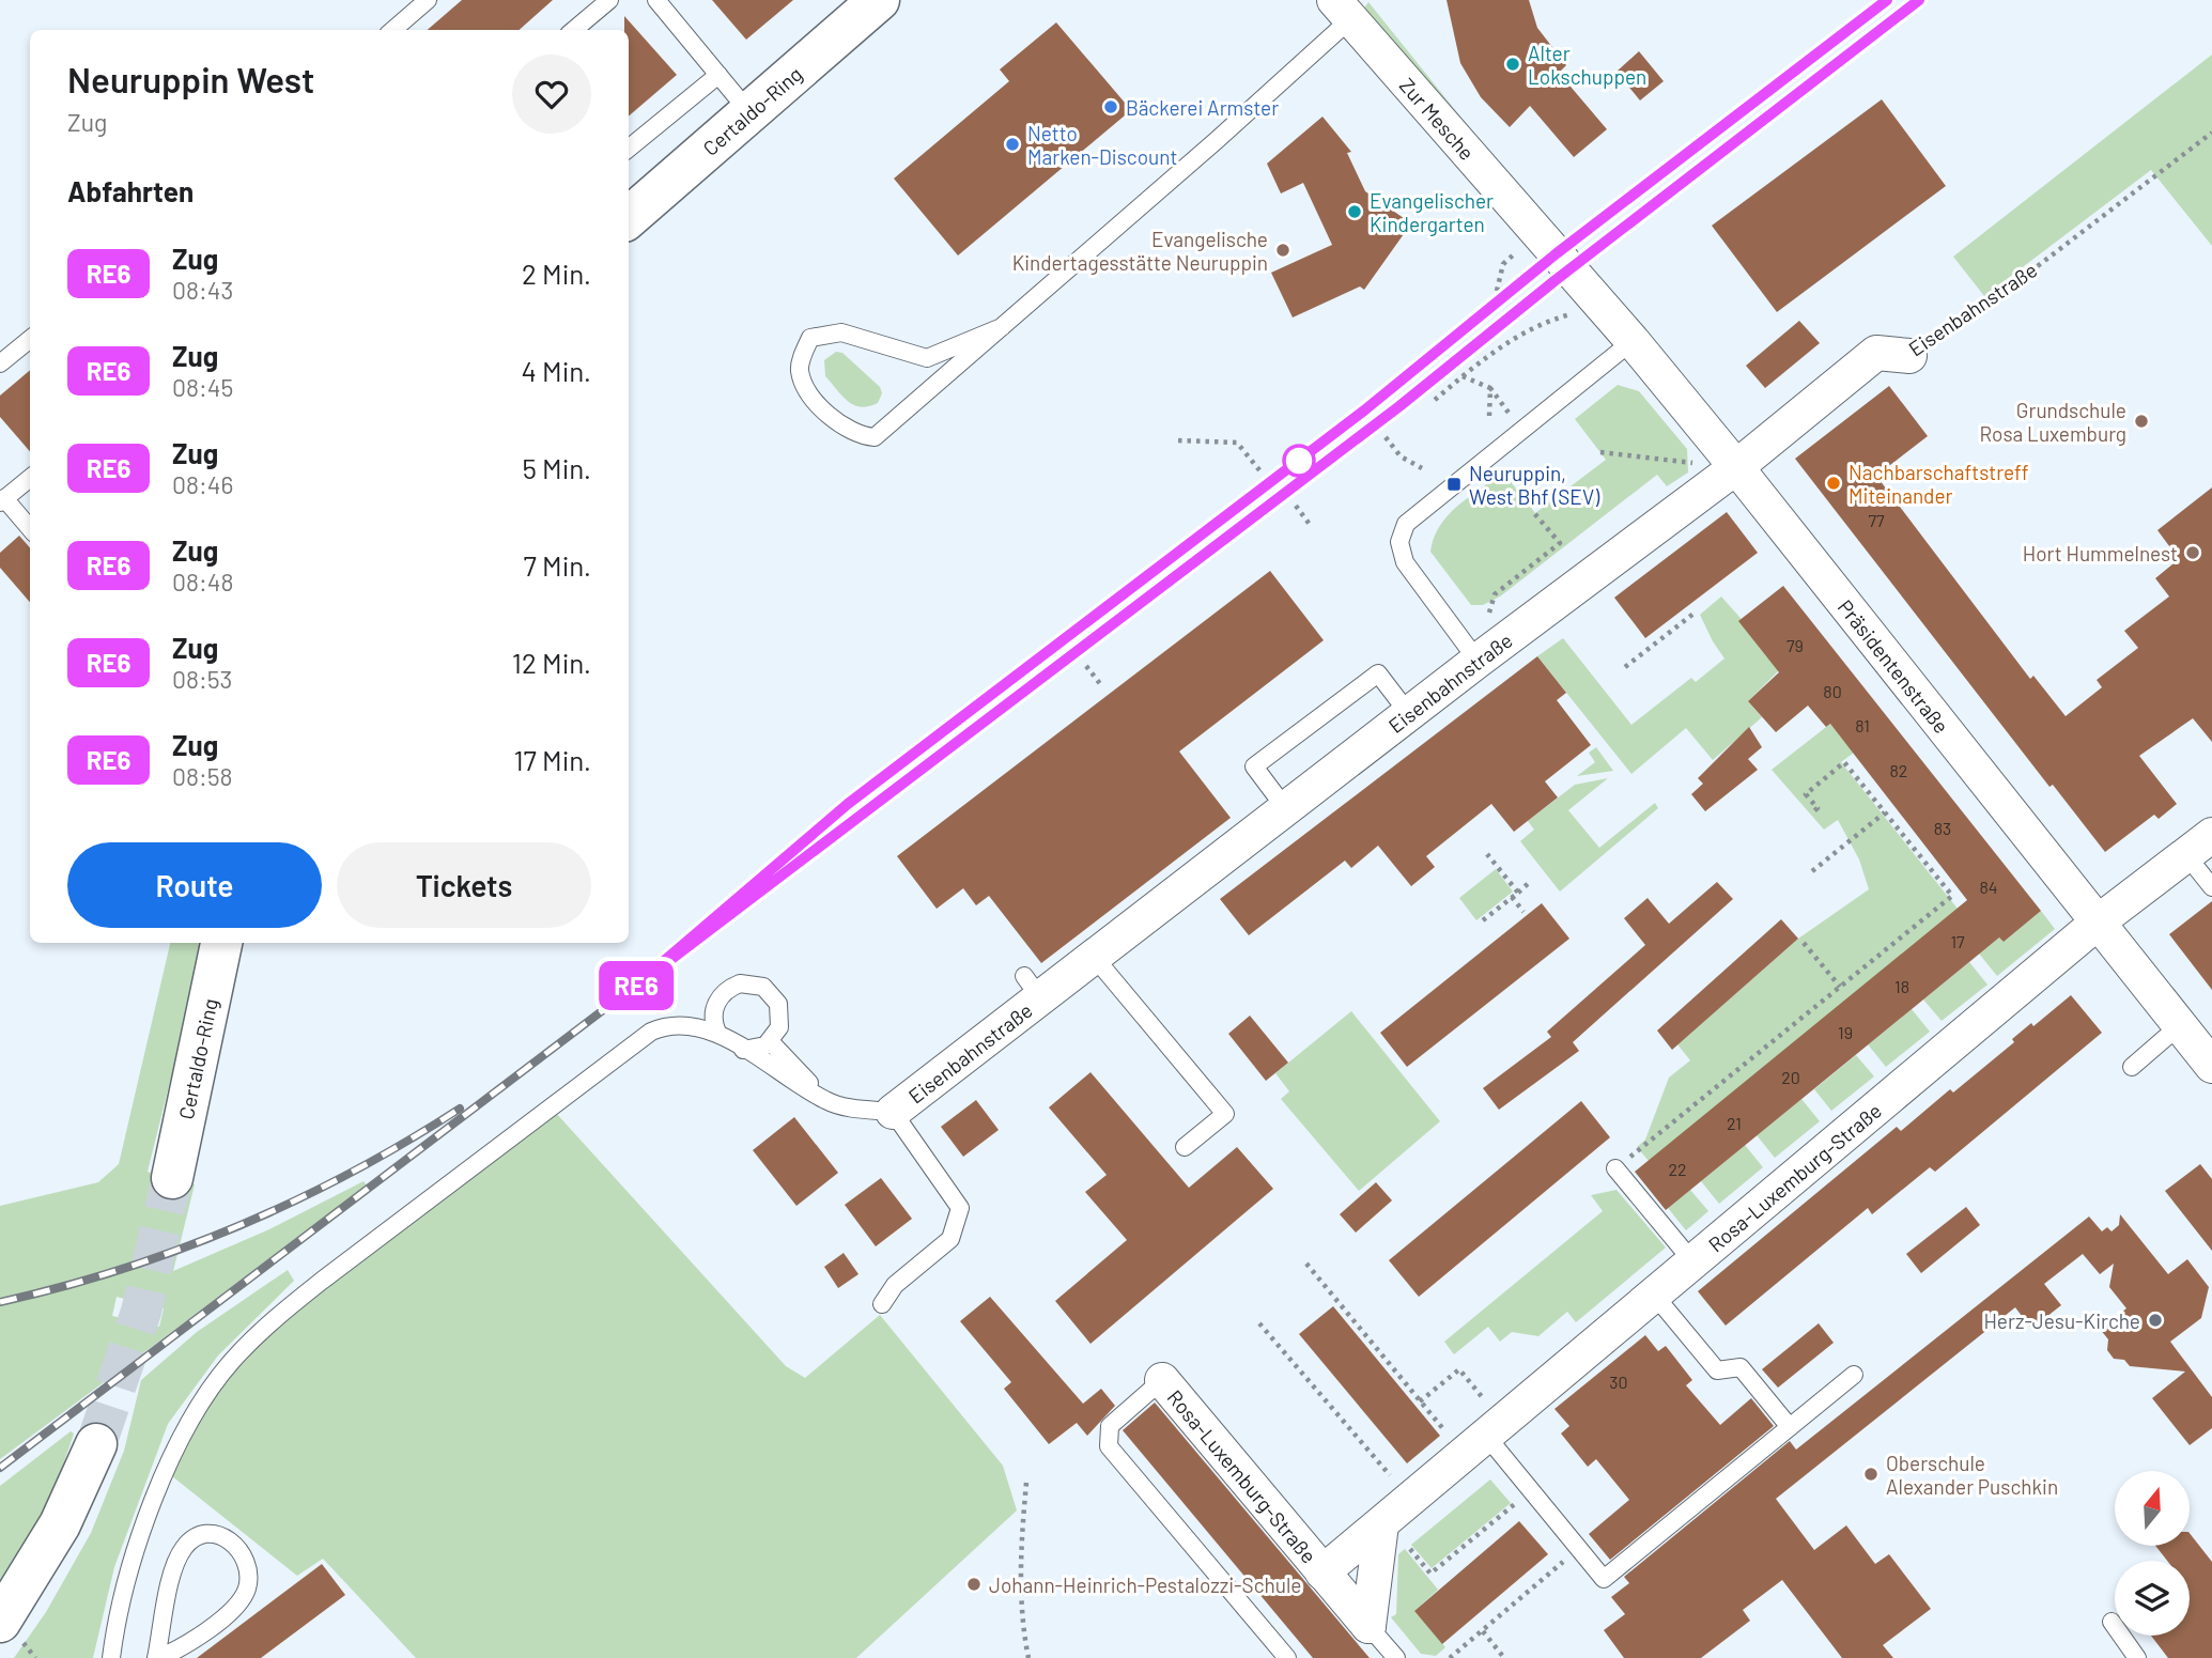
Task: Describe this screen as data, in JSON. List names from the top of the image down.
{
  "streets": {
    "main road": ["Certaldo-Ring"],
    "street": [
      "Zur Mesche",
      "Eisenbahnstraße",
      "Präsidentenstraße",
      "Rosa-Luxemburg-Straße"
    ]
  },
  "crossings": [
    ["Zur Mesche", "Präsidentenstraße"],
    ["Eisenbahnstraße", "Präsidentenstraße"],
    ["Präsidentenstraße", "Rosa-Luxemburg-Straße"]
  ],
  "places": {
    "other": [
      "Alter Lokschuppen",
      "Bäckerei Armster",
      "Netto Marken-Discount",
      "Evangelischer Kindergarten",
      "Evangelische Kindertagesstätte Neuruppin",
      "Grundschule Rosa Luxemburg",
      "Nachbarschaftstreff Miteinander",
      "Hort Hummelnest",
      "Herz-Jesu-Kirche",
      "Oberschule Alexander Puschkin",
      "Johann-Heinrich-Pestalozzi-Schule"
    ],
    "transit": ["Neuruppin, West Bhf (SEV)"]
  },
  "house_numbers": [
    "77",
    "79",
    "80",
    "81",
    "82",
    "83",
    "84",
    "17",
    "18",
    "19",
    "20",
    "21",
    "22",
    "30"
  ],
  "north": "top",
  "page": {
    "on_map": "RE6",
    "heading": [
      ["Neuruppin West", "Zug"],
      "Abfahrten"
    ],
    "list": [
      {
        "mark": "RE6",
        "name": "Zug",
        "note": "08:43",
        "value": "2 Min."
      },
      {
        "mark": "RE6",
        "name": "Zug",
        "note": "08:45",
        "value": "4 Min."
      },
      {
        "mark": "RE6",
        "name": "Zug",
        "note": "08:46",
        "value": "5 Min."
      },
      {
        "mark": "RE6",
        "name": "Zug",
        "note": "08:48",
        "value": "7 Min."
      },
      {
        "mark": "RE6",
        "name": "Zug",
        "note": "08:53",
        "value": "12 Min."
      },
      {
        "mark": "RE6",
        "name": "Zug",
        "note": "08:58",
        "value": "17 Min."
      }
    ],
    "buttons": ["Route", "Tickets"]
  }
}
